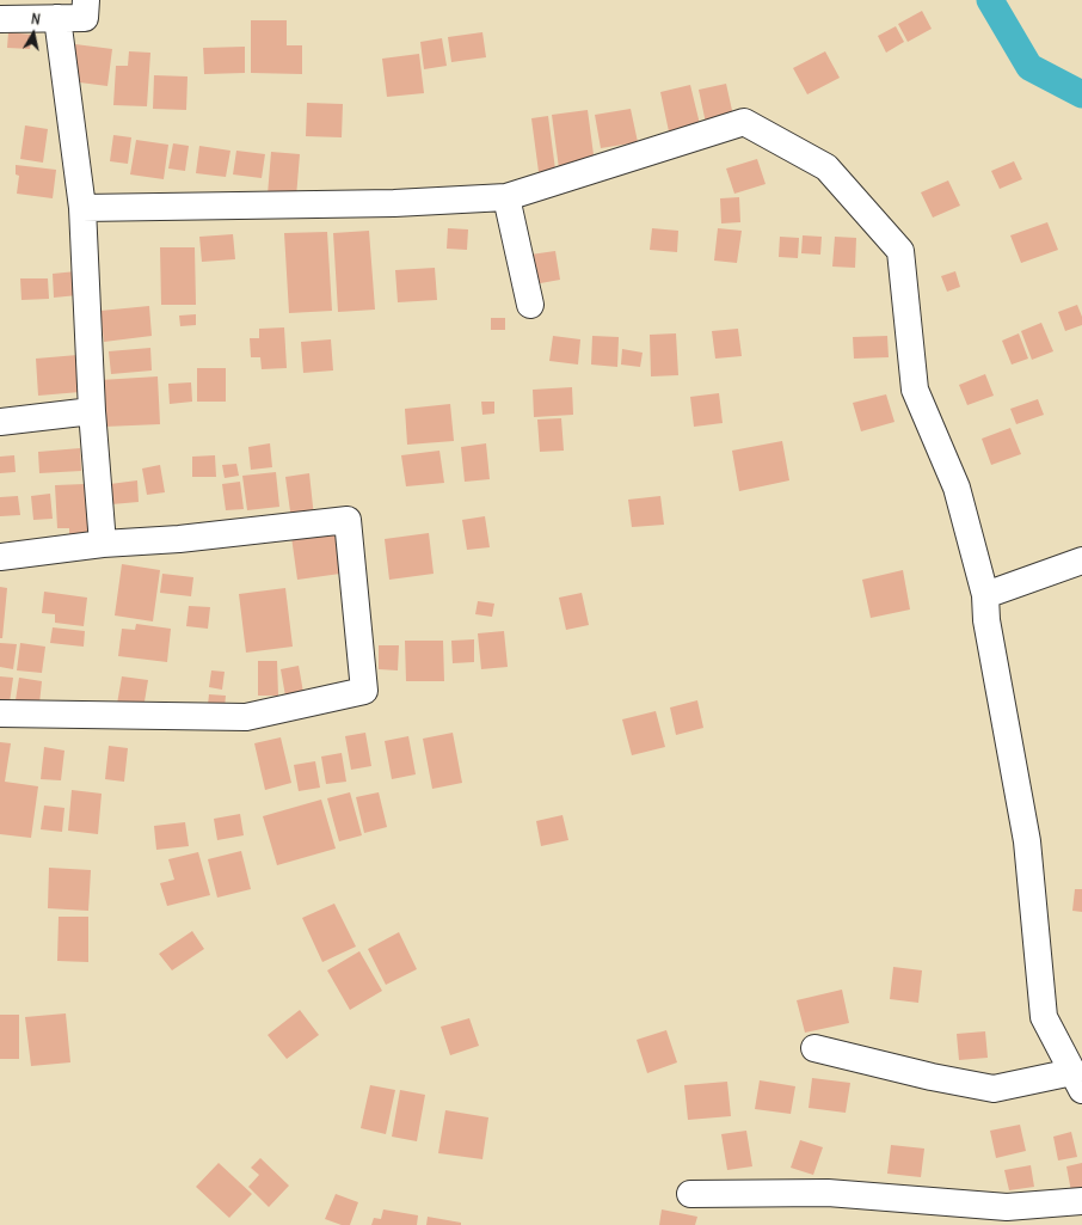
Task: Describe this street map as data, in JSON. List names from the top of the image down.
{
  "north": "top"
}
